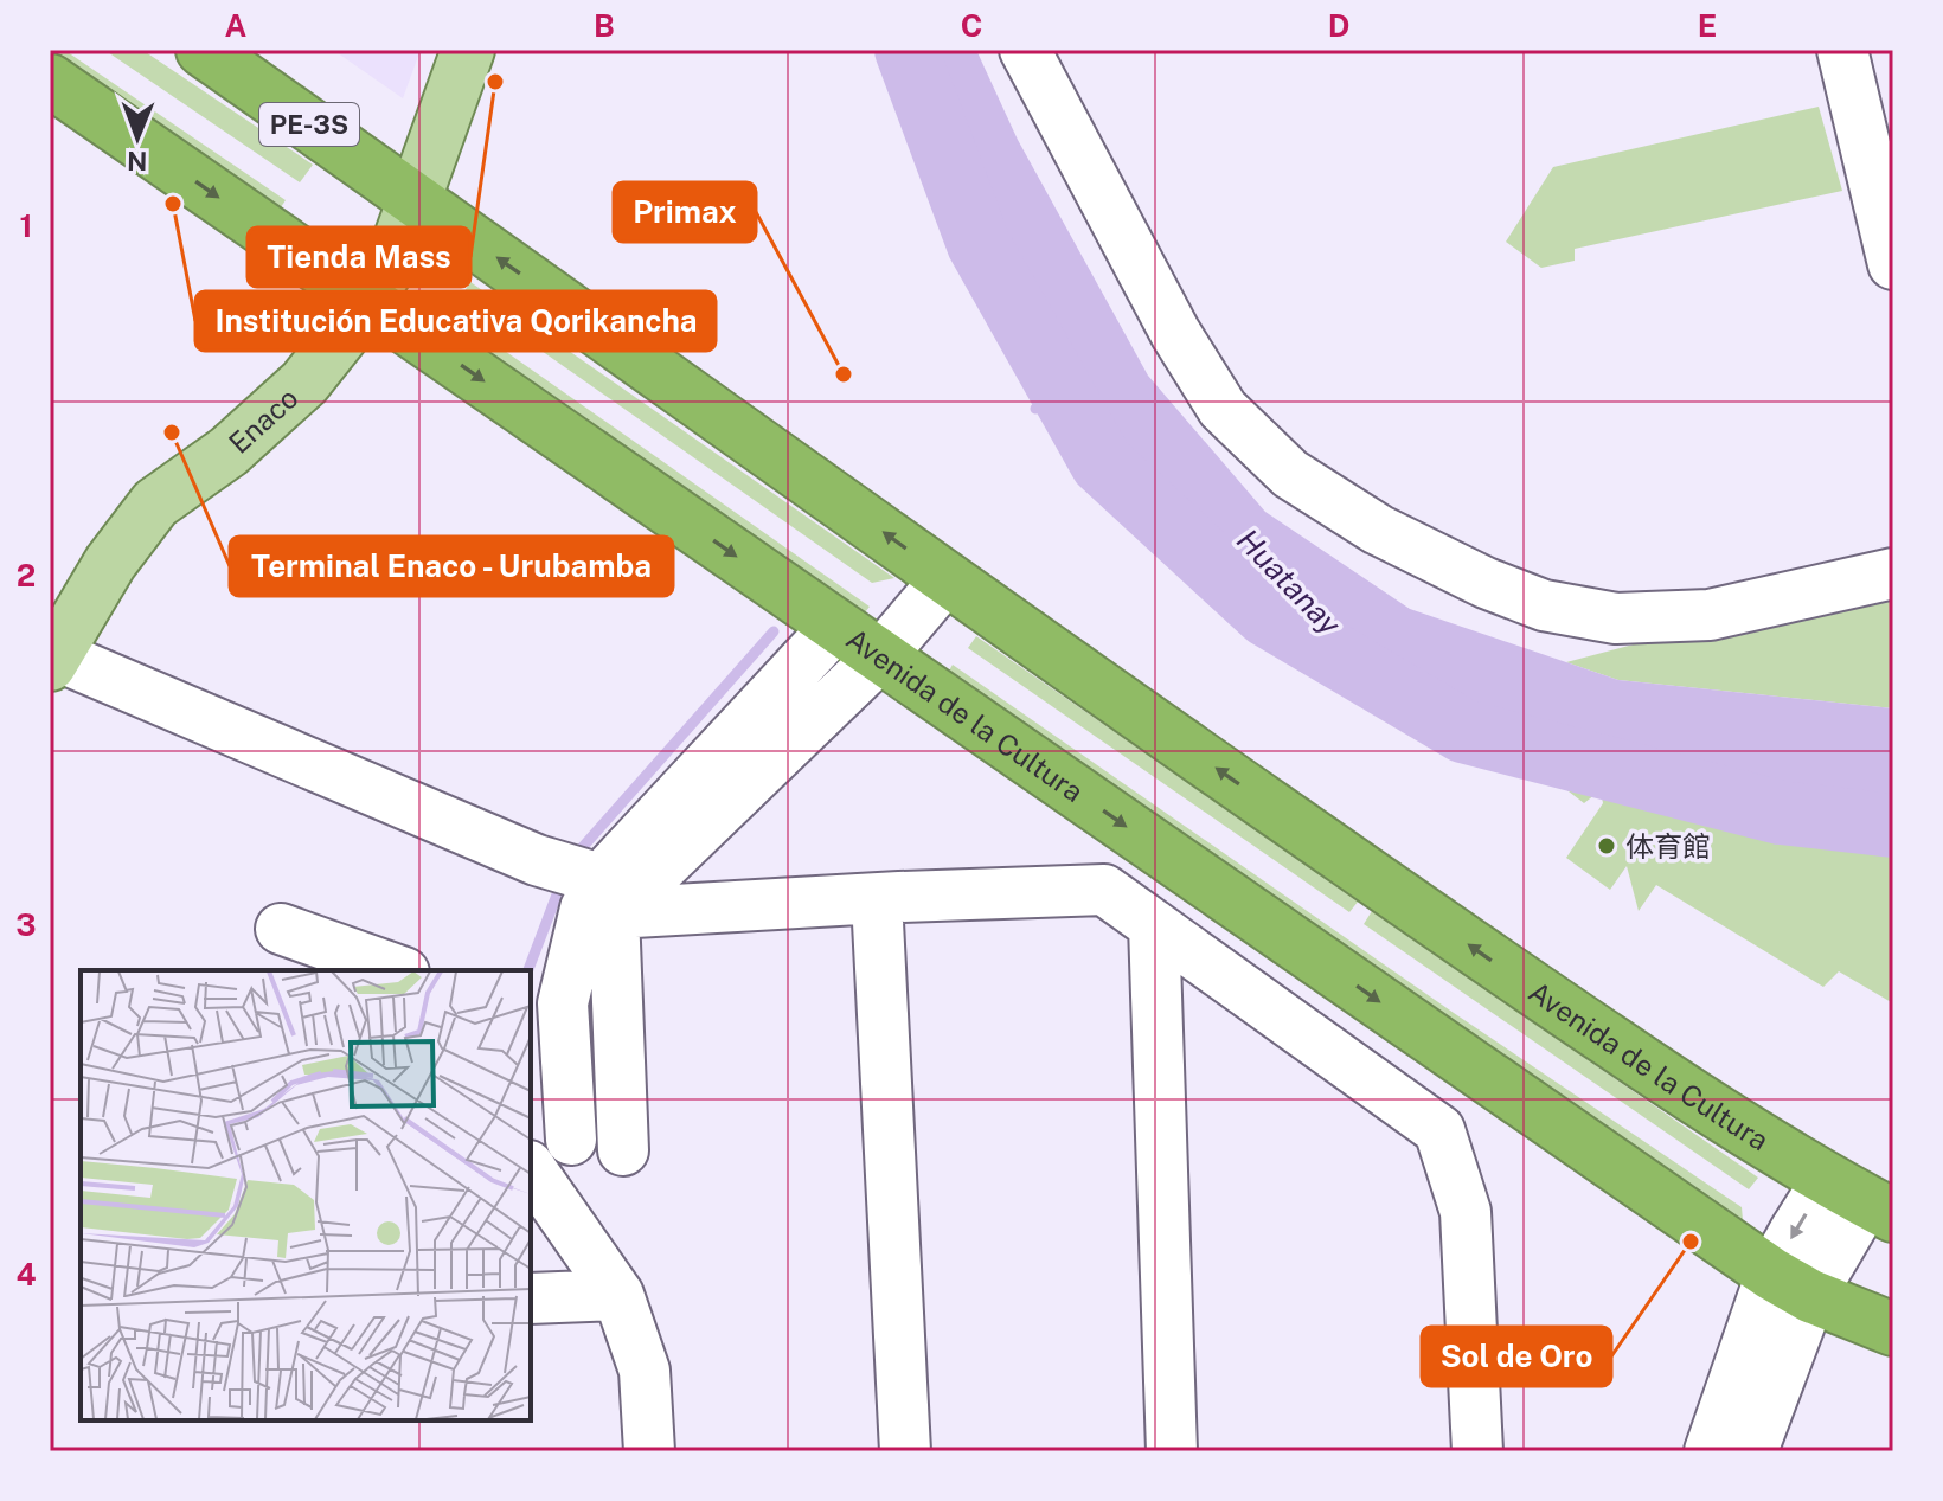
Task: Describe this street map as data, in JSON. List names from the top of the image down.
{
  "streets": {
    "highway": ["PE-3S", "Avenida de la Cultura"],
    "main road": ["Enaco"]
  },
  "crossings": [
    ["Enaco", "Avenida de la Cultura"]
  ],
  "water": ["Huatanay"],
  "places": [
    "Tienda Mass",
    "Institución Educativa Qorikancha",
    "Primax",
    "Terminal Enaco - Urubamba",
    "体育館",
    "Sol de Oro"
  ],
  "north": "bottom",
  "grid": {
    "columns": [
      "A",
      "B",
      "C",
      "D",
      "E"
    ],
    "rows": [
      "1",
      "2",
      "3",
      "4"
    ]
  }
}
